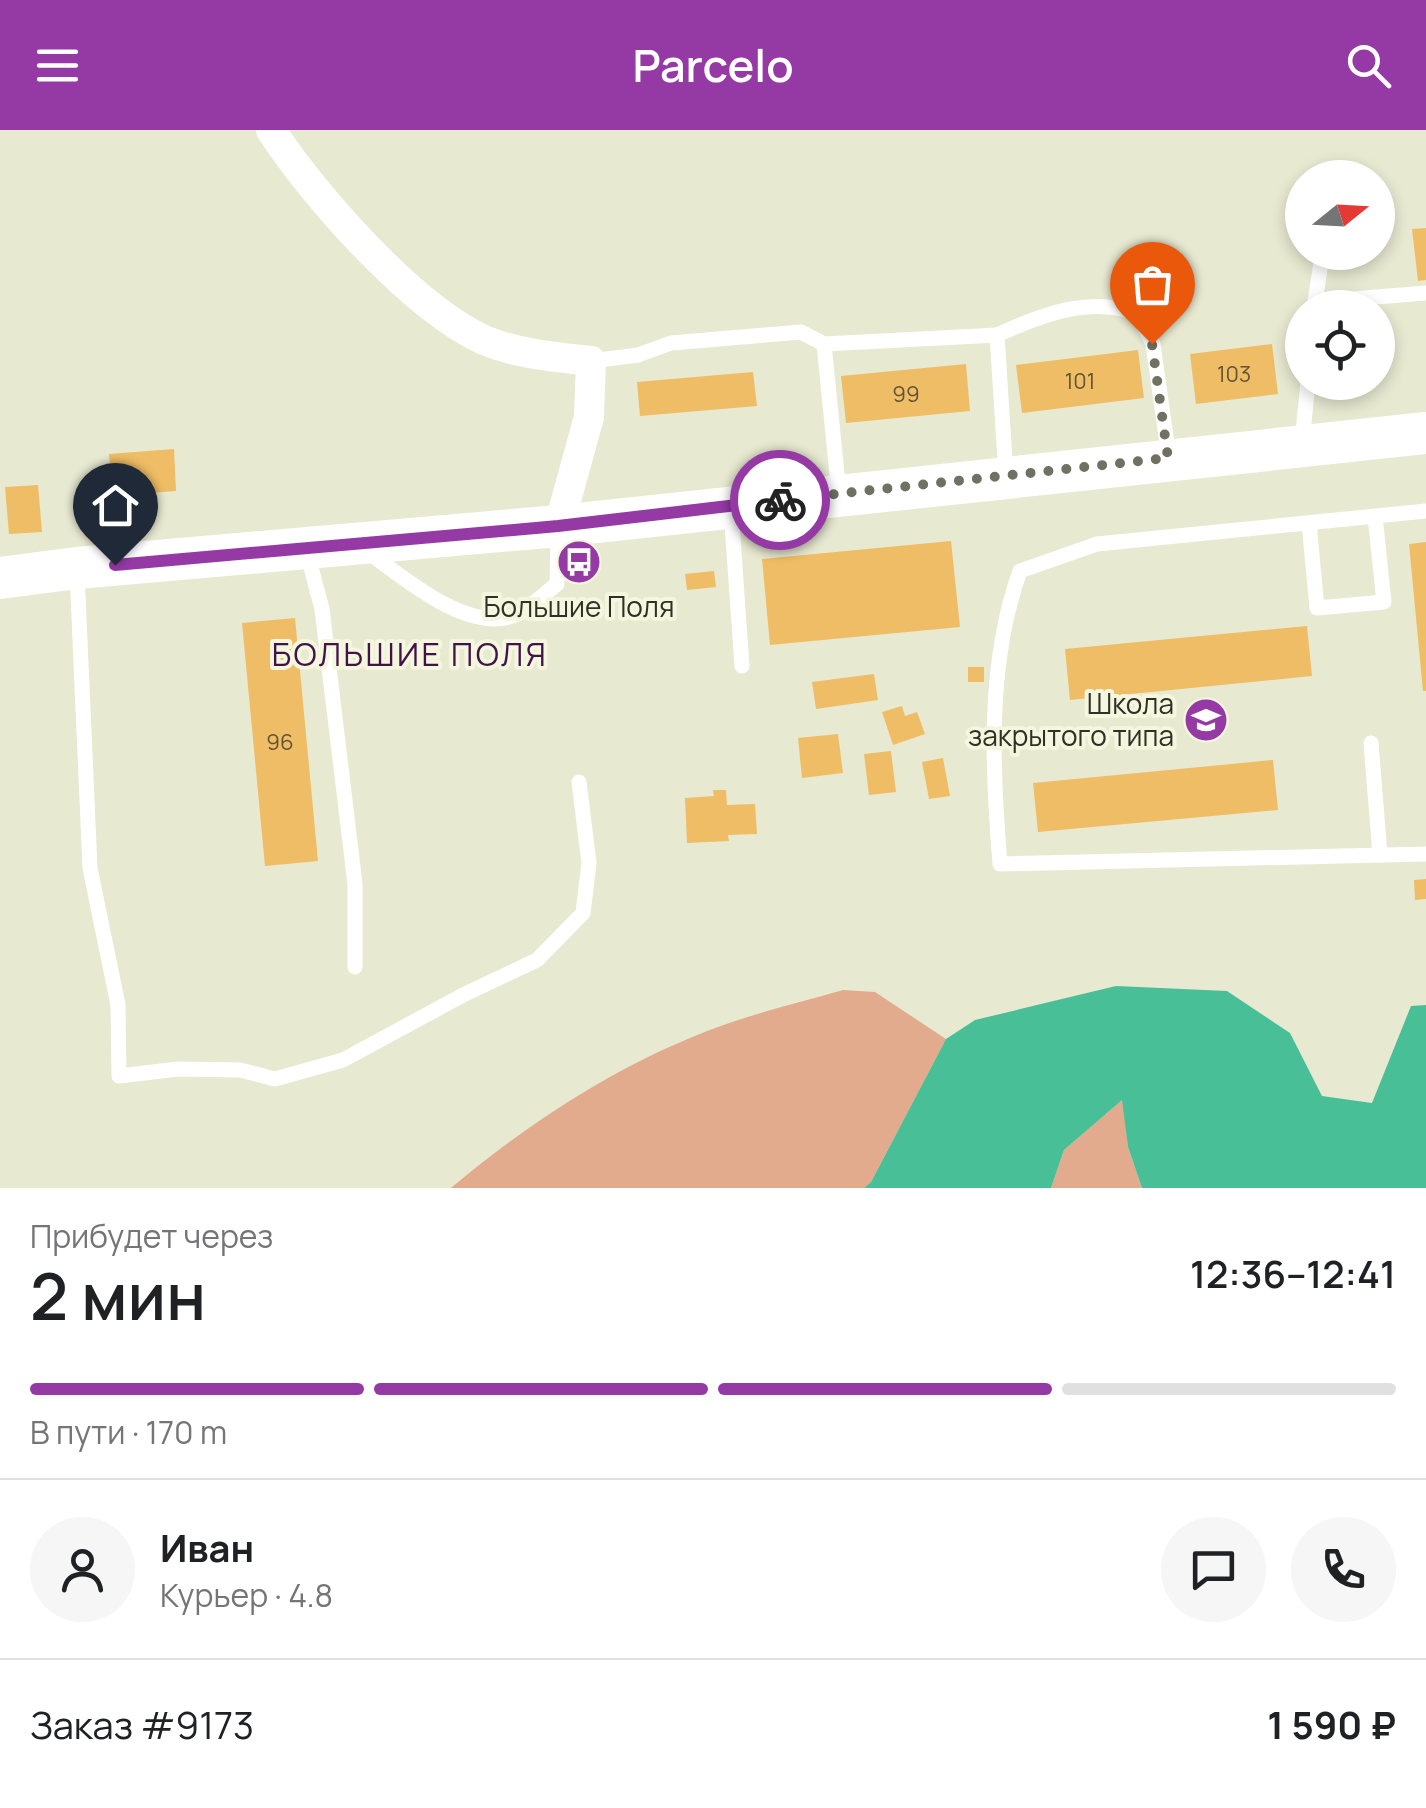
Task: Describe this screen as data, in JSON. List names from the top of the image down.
{
  "districts": ["БОЛЬШИЕ ПОЛЯ"],
  "places": {
    "bus stop": ["Большие Поля"],
    "school or university": ["Школа закрытого типа"]
  },
  "house_numbers": [
    "103",
    "101",
    "99",
    "96"
  ],
  "north": "right",
  "page": {
    "header": "Parcelo",
    "heading": ["2 мин", "Прибудет через", "12:36–12:41"],
    "panel": [
      "Иван",
      "Курьер · 4.8",
      "Заказ #9173",
      "1 590 ₽"
    ],
    "bar": "В пути · 170 m"
  }
}
